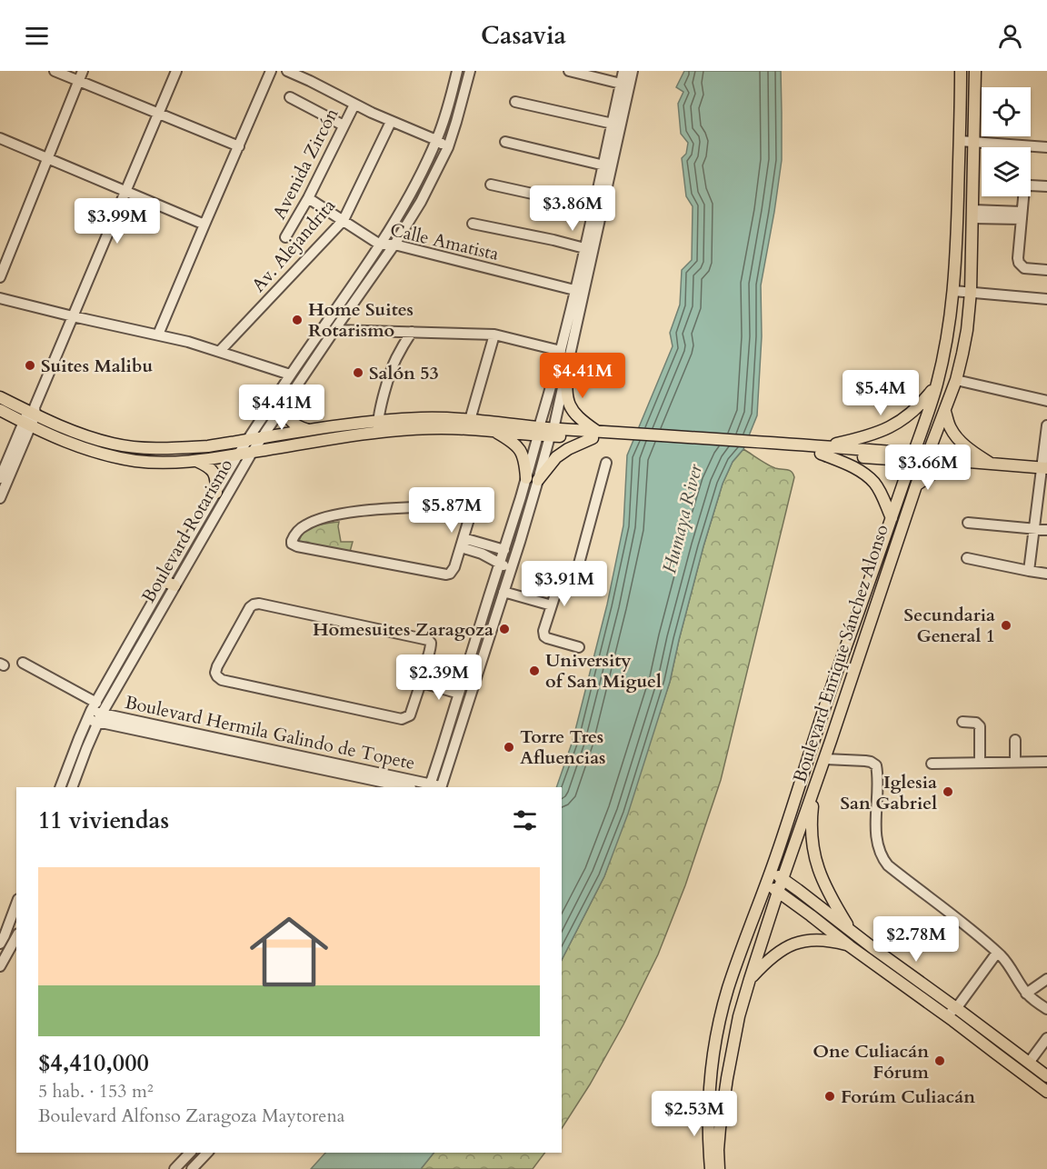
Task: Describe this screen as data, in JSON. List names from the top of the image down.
{
  "streets": {
    "main road": ["Boulevard Enrique Sánchez Alonso"],
    "street": [
      "Avenida Zircón",
      "Calle Amatista",
      "Av. Alejandrita",
      "Boulevard Rotarismo",
      "Boulevard Hermila Galindo de Topete"
    ]
  },
  "crossings": [
    ["Avenida Zircón", "Calle Amatista"],
    ["Calle Amatista", "Av. Alejandrita"],
    ["Calle Amatista", "Boulevard Rotarismo"],
    ["Boulevard Rotarismo", "Boulevard Hermila Galindo de Topete"]
  ],
  "water": ["Humaya River"],
  "places": [
    "Home Suites Rotarismo",
    "Suites Malibu",
    "Salón 53",
    "Secundaria General 1",
    "Homesuites Zaragoza",
    "University of San Miguel",
    "Torre Tres Afluencias",
    "Iglesia San Gabriel",
    "One Culiacán Fórum",
    "Forúm Culiacán"
  ],
  "page": {
    "header": "Casavia",
    "price": [
      "$3.86M",
      "$3.99M",
      "$4.41M",
      "$5.4M",
      "$4.41M",
      "$3.66M",
      "$5.87M",
      "$3.91M",
      "$2.39M",
      "$2.78M",
      "$2.53M"
    ],
    "heading": "11 viviendas",
    "list": [
      {
        "name": "$4,410,000",
        "note": "5 hab. · 153 m² · Boulevard Alfonso Zaragoza Maytorena"
      }
    ]
  }
}
